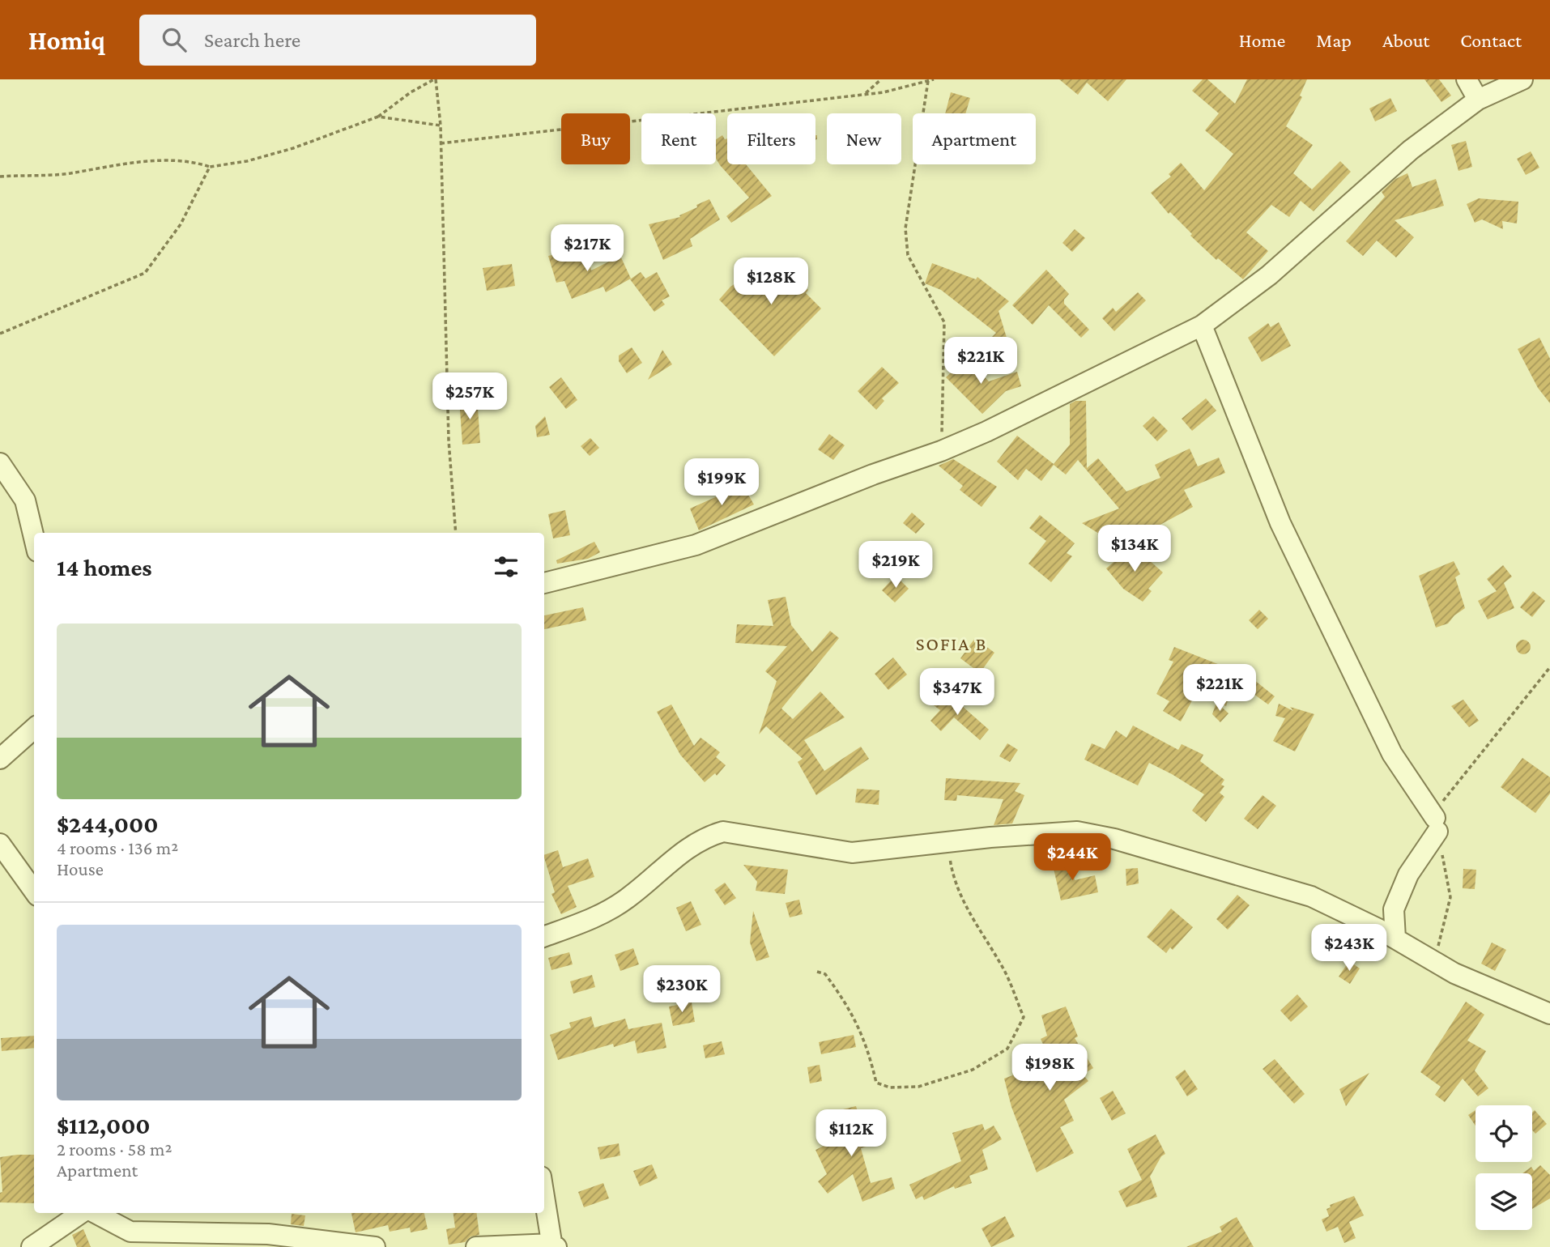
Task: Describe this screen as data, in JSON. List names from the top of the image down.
{
  "districts": ["SOFIA B"],
  "page": {
    "header": "Homiq",
    "search": "Search here",
    "nav": [
      "Home",
      "Map",
      "About",
      "Contact"
    ],
    "chip": [
      "Buy",
      "Rent",
      "Filters",
      "New",
      "Apartment"
    ],
    "price": [
      "$217K",
      "$128K",
      "$221K",
      "$257K",
      "$199K",
      "$134K",
      "$219K",
      "$221K",
      "$347K",
      "$244K",
      "$243K",
      "$230K",
      "$198K",
      "$112K"
    ],
    "heading": "14 homes",
    "list": [
      {
        "name": "$244,000",
        "note": "4 rooms · 136 m² · House"
      },
      {
        "name": "$112,000",
        "note": "2 rooms · 58 m² · Apartment"
      }
    ]
  }
}
